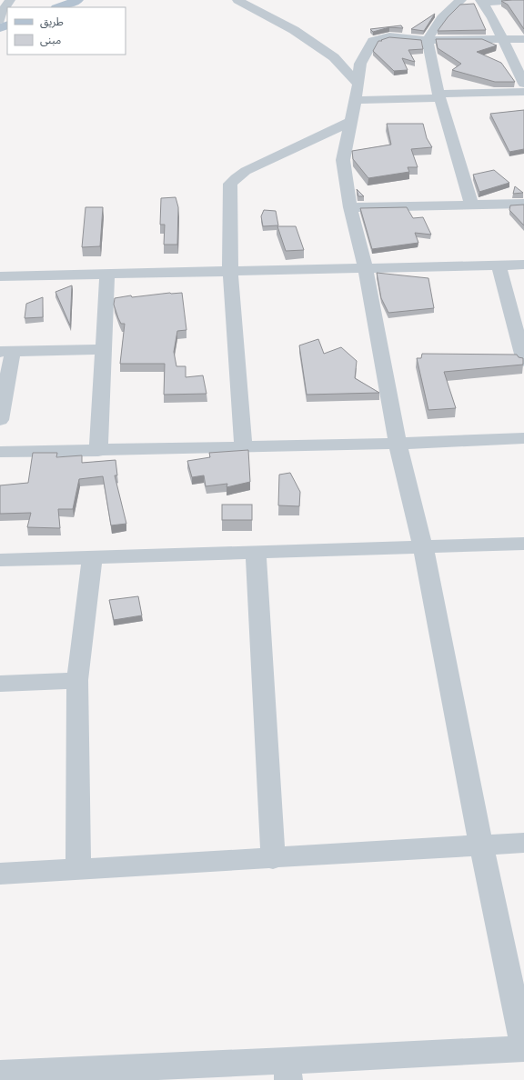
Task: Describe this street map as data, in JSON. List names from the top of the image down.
{
  "legend": ["طريق", "مبنى"]
}
